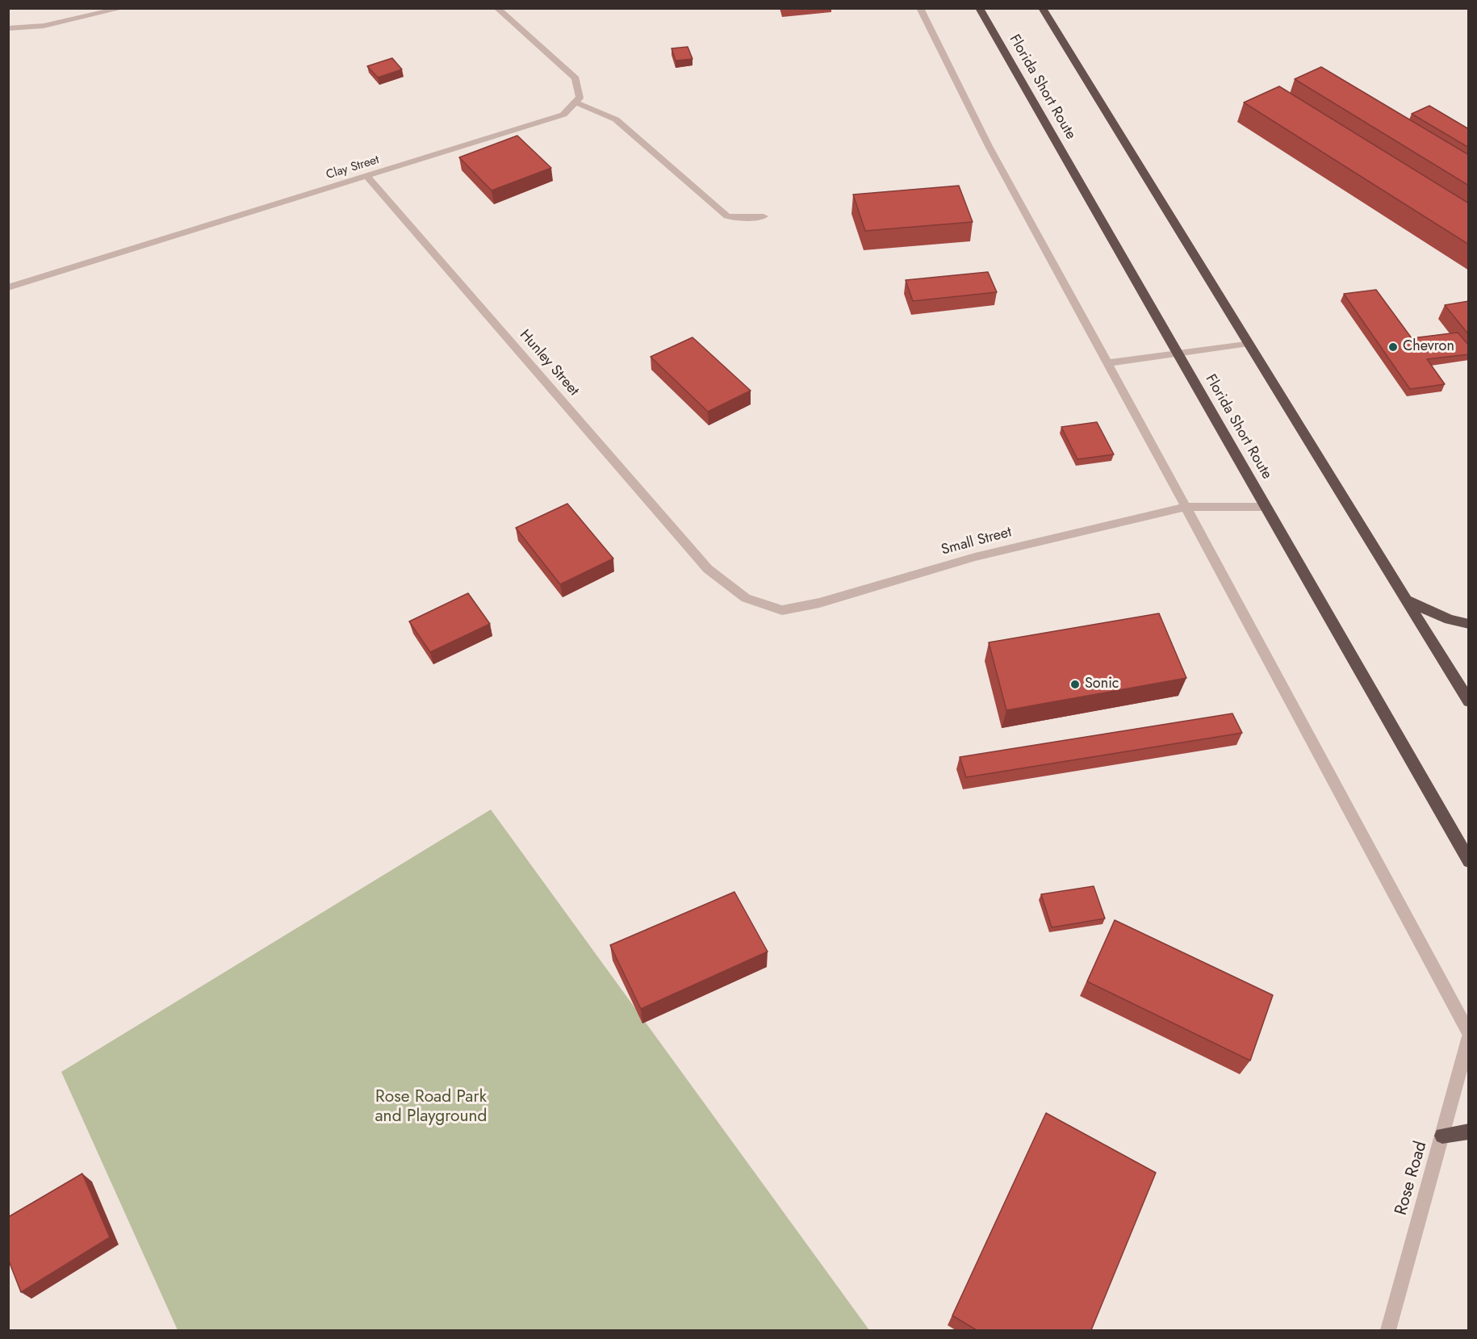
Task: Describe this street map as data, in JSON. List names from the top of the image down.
{
  "streets": {
    "highway": ["Florida Short Route"],
    "street": [
      "Clay Street",
      "Hunley Street",
      "Small Street",
      "Rose Road"
    ]
  },
  "crossings": [
    ["Florida Short Route", "Small Street"],
    ["Clay Street", "Hunley Street"],
    ["Hunley Street", "Small Street"]
  ],
  "parks": ["Rose Road Park and Playground"],
  "places": ["Chevron", "Sonic"]
}
